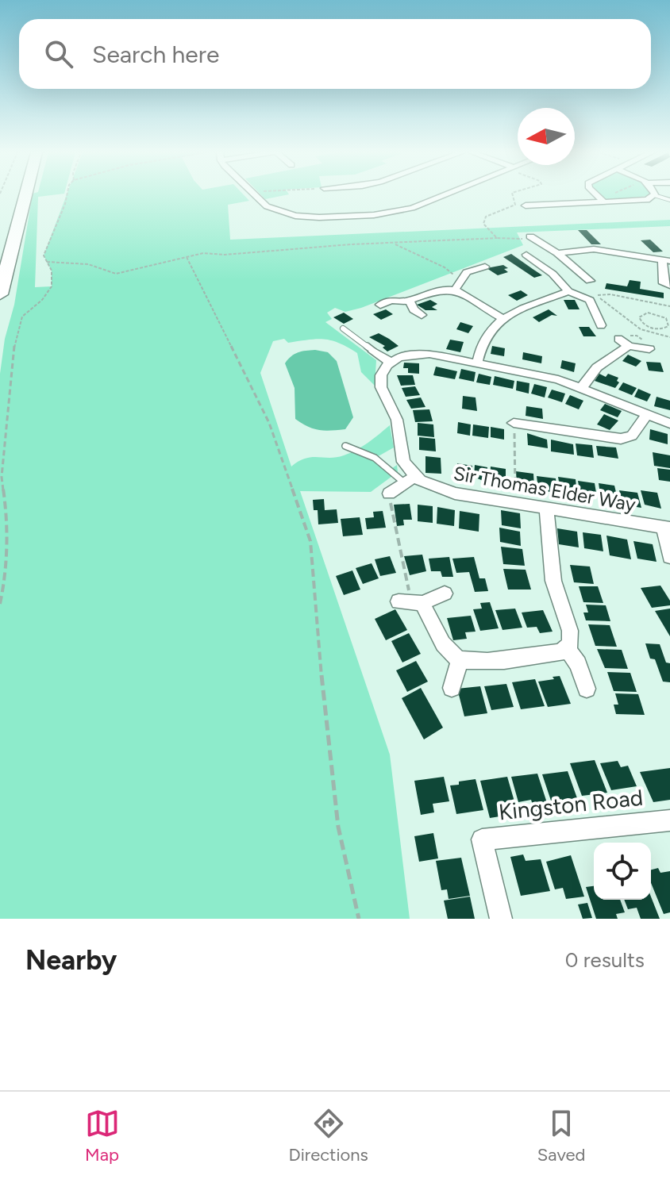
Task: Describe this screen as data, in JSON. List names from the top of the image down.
{
  "streets": {
    "street": ["Sir Thomas Elder Way", "Kingston Road"]
  },
  "north": "left",
  "page": {
    "search": "Search here",
    "heading": ["Nearby", "0 results"],
    "nav": ["Map", "Directions", "Saved"]
  }
}
